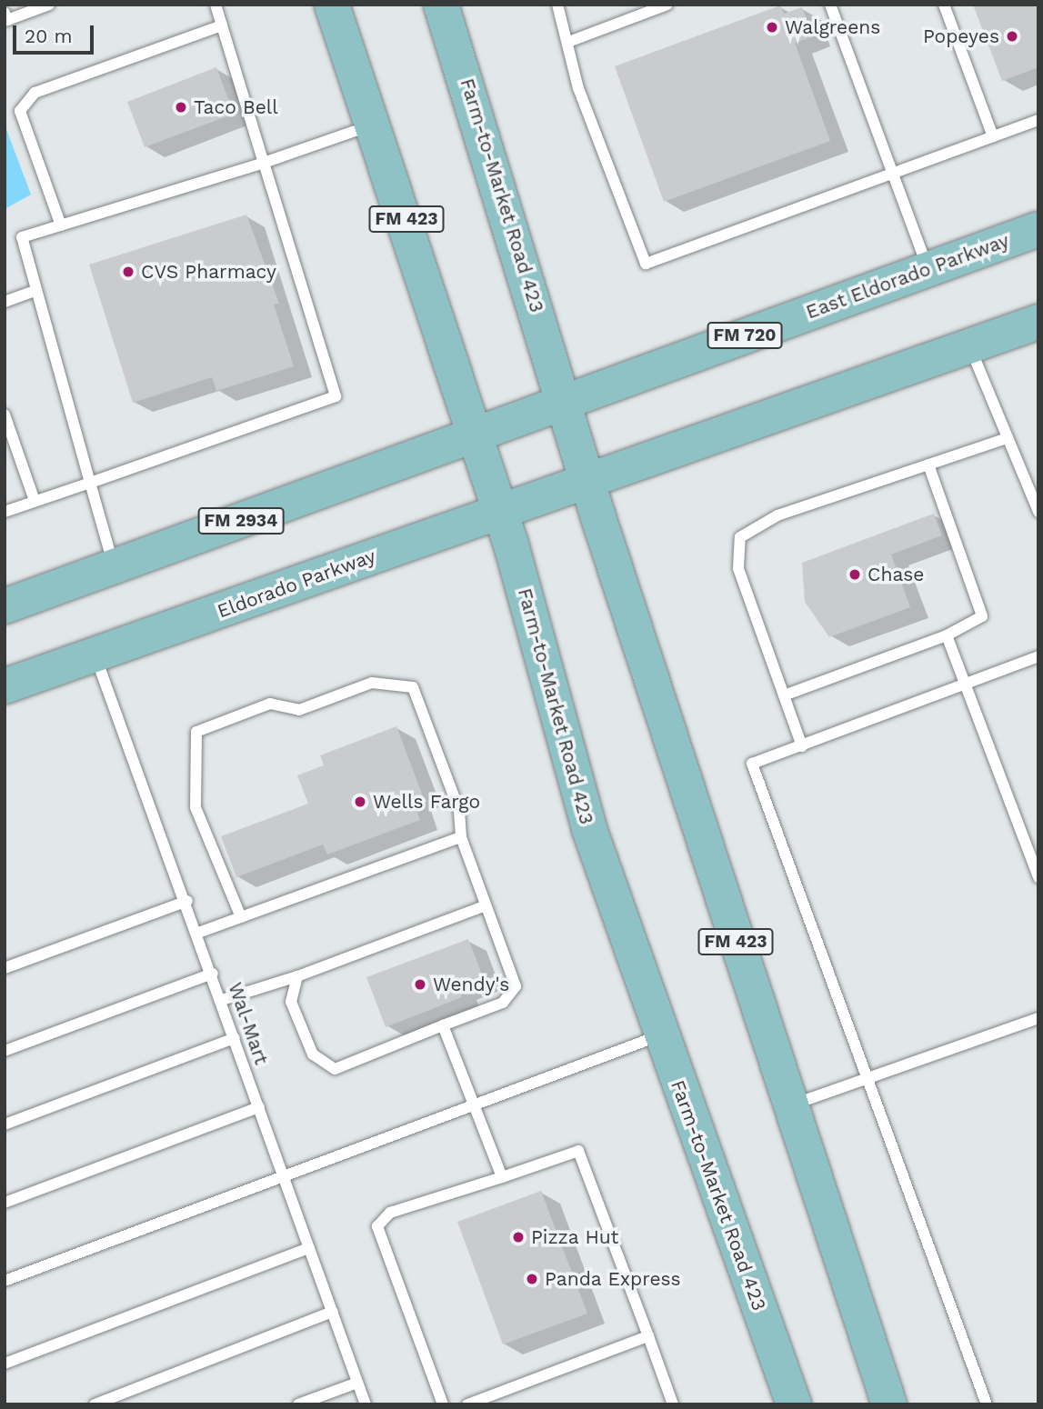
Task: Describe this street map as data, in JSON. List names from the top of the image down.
{
  "streets": {
    "main road": [
      "Farm-to-Market Road 423",
      "FM 423",
      "East Eldorado Parkway",
      "FM 720",
      "FM 2934",
      "Eldorado Parkway"
    ],
    "lane": ["Wal-Mart"]
  },
  "crossings": [
    ["Farm-to-Market Road 423", "East Eldorado Parkway"],
    ["Farm-to-Market Road 423", "FM 2934"],
    ["Farm-to-Market Road 423", "Eldorado Parkway"],
    ["East Eldorado Parkway", "FM 2934"],
    ["Eldorado Parkway", "Wal-Mart"]
  ],
  "places": [
    "Walgreens",
    "Popeyes",
    "Taco Bell",
    "CVS Pharmacy",
    "Chase",
    "Wells Fargo",
    "Wendy's",
    "Pizza Hut",
    "Panda Express"
  ],
  "scale_bar": "20 m"
}
